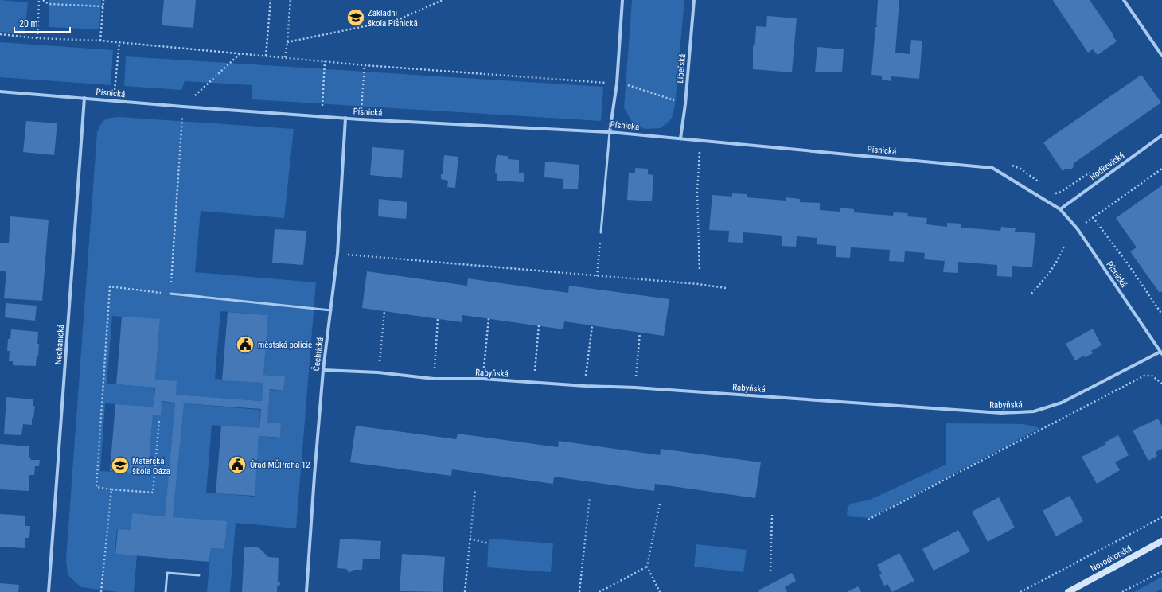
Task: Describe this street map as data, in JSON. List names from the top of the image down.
{
  "streets": {
    "main road": ["Novodvorská"],
    "street": [
      "Libeřská",
      "Písnická",
      "Hodkovická",
      "Nechanická",
      "Čechtická",
      "Rabyňská"
    ]
  },
  "crossings": [
    ["Libeřská", "Písnická"],
    ["Písnická", "Hodkovická"],
    ["Písnická", "Nechanická"],
    ["Písnická", "Čechtická"],
    ["Písnická", "Rabyňská"],
    ["Čechtická", "Rabyňská"]
  ],
  "places": {
    "school or university": ["Základní škola Písnická", "Mateřská škola Oáza"],
    "public building": ["městská policie", "Úřad MČPraha 12"]
  },
  "scale_bar": "20 m"
}
